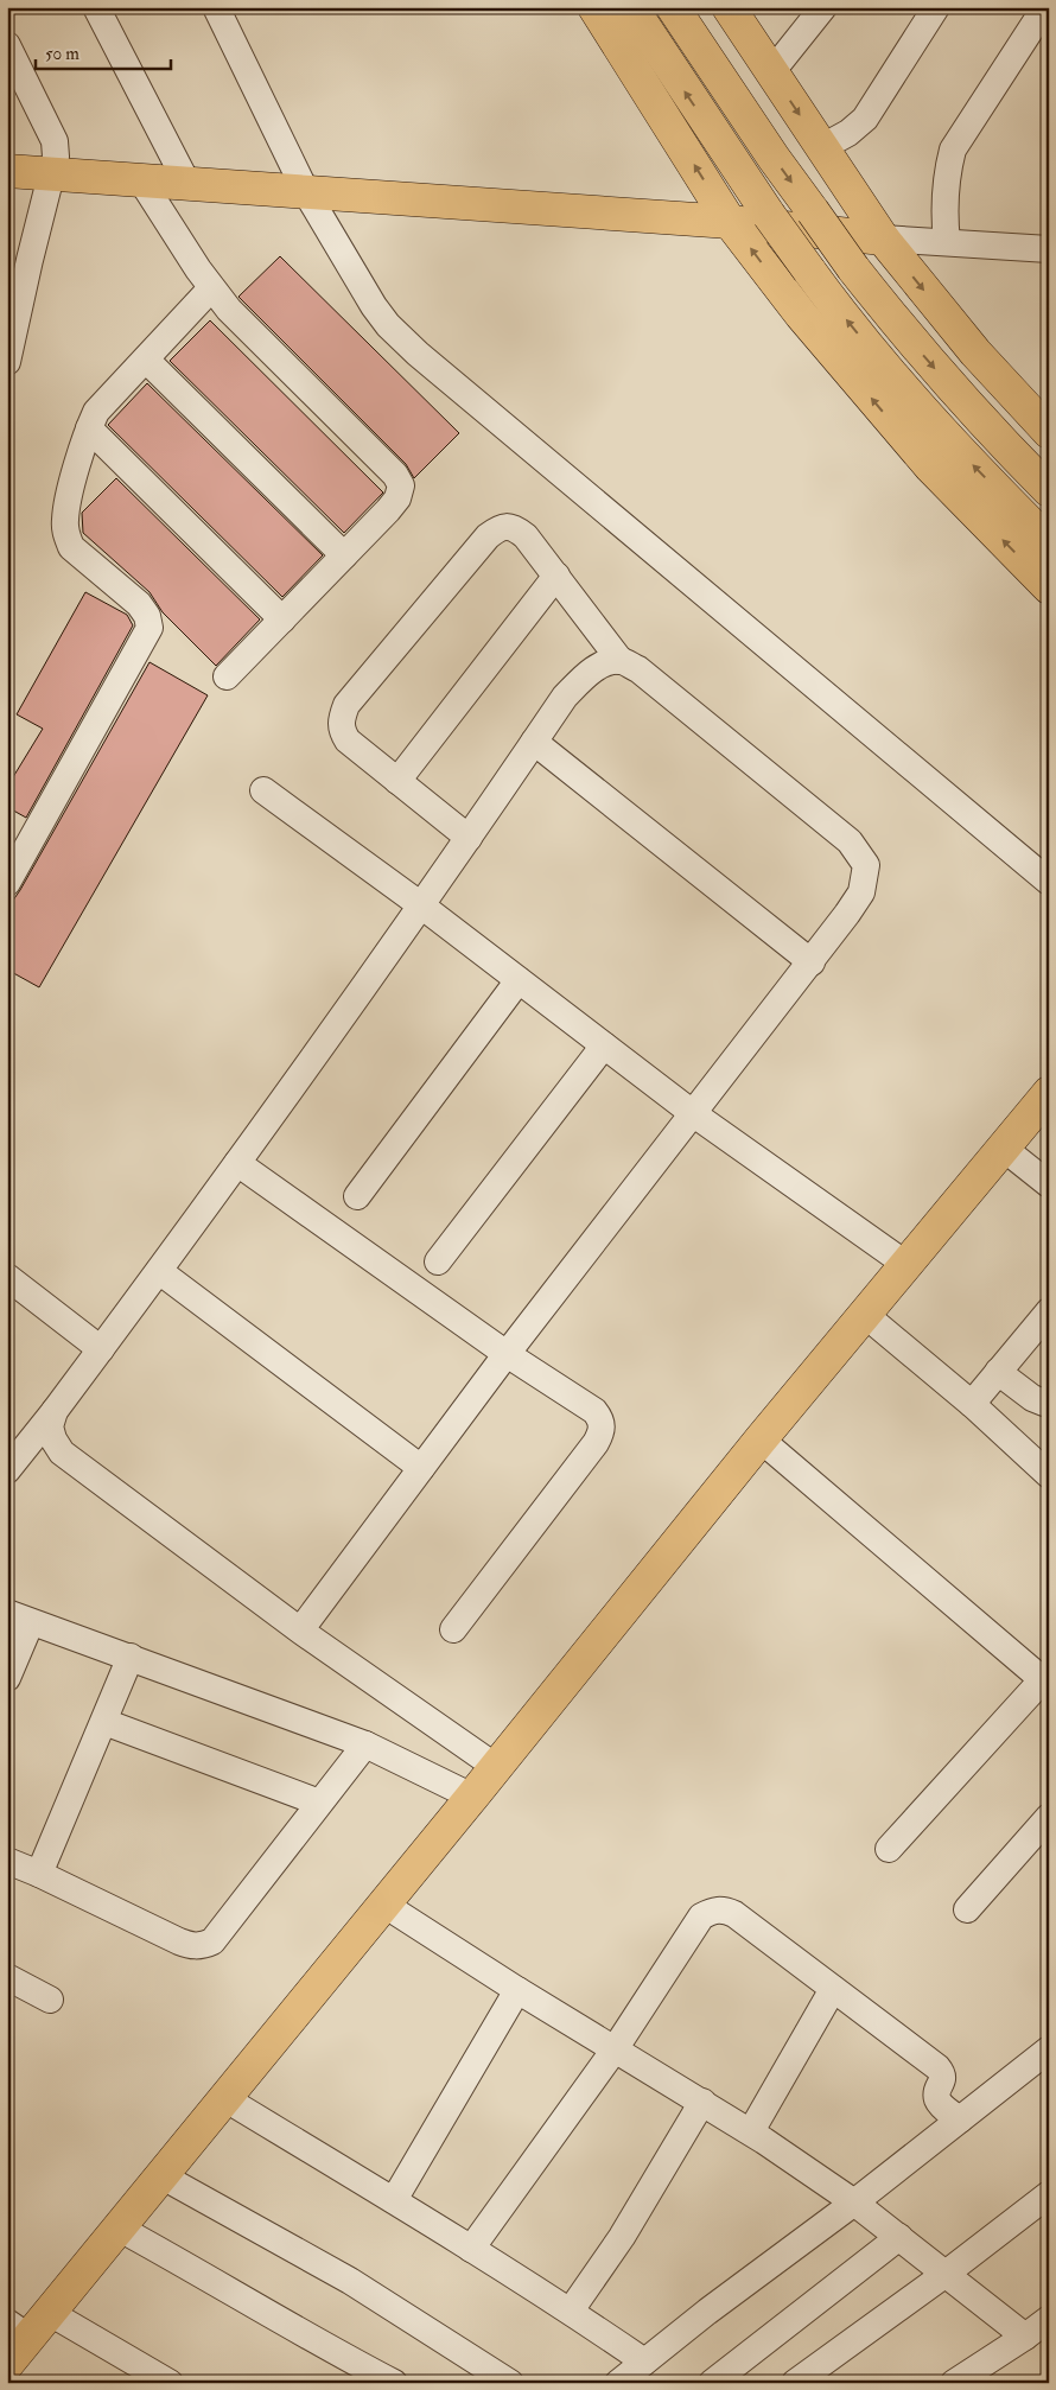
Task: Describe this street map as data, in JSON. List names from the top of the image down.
{
  "scale_bar": "50 m"
}
